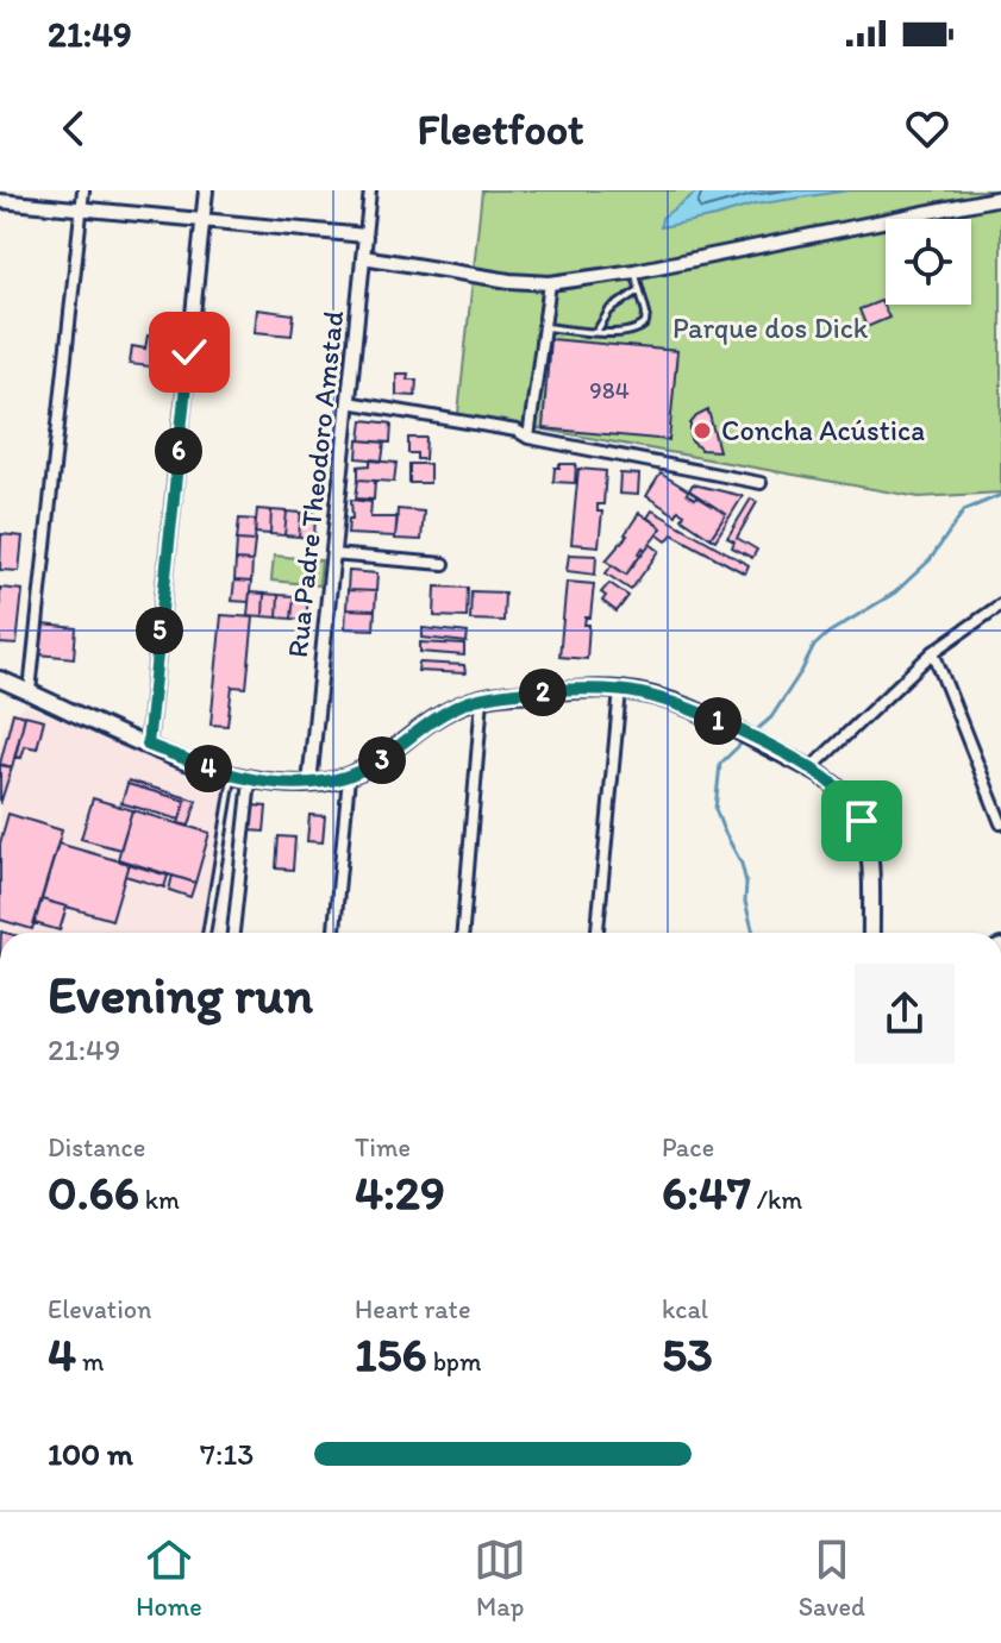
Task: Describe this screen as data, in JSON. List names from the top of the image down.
{
  "streets": {
    "street": ["Rua Padre Theodoro Amstad"]
  },
  "parks": ["Parque dos Dick"],
  "places": ["Concha Acústica"],
  "house_numbers": ["984"],
  "page": {
    "status": "21:49",
    "header": "Fleetfoot",
    "pins": [
      "6",
      "5",
      "2",
      "1",
      "3",
      "4"
    ],
    "heading": ["Evening run", "21:49"],
    "stats": [
      ["Distance", "0.66 km"],
      ["Time", "4:29"],
      ["Pace", "6:47 /km"],
      ["Elevation", "4 m"],
      ["Heart rate", "156 bpm"],
      ["kcal", "53"]
    ],
    "list": [
      {
        "name": "100 m",
        "note": "7:13"
      }
    ],
    "tabs": ["Home", "Map", "Saved"]
  }
}
